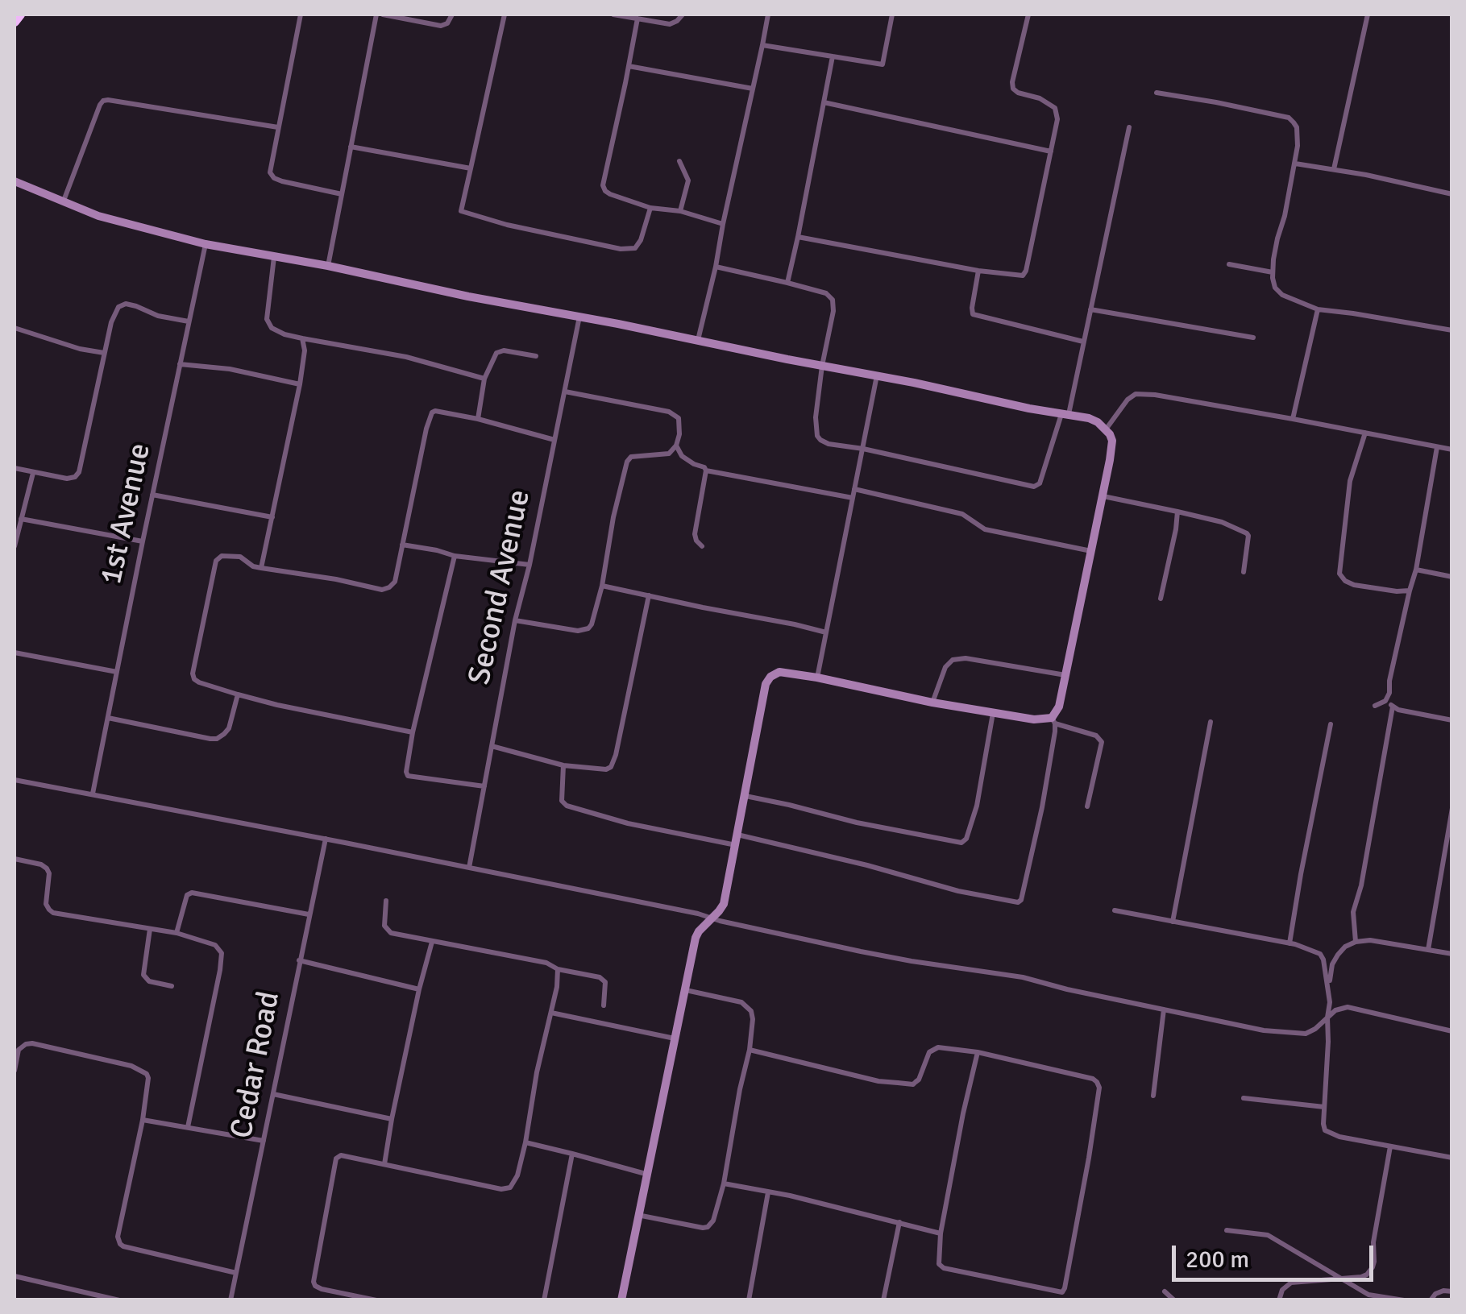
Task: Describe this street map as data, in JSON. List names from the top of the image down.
{
  "streets": {
    "street": ["1st Avenue", "Second Avenue", "Cedar Road"]
  },
  "scale_bar": "200 m"
}
